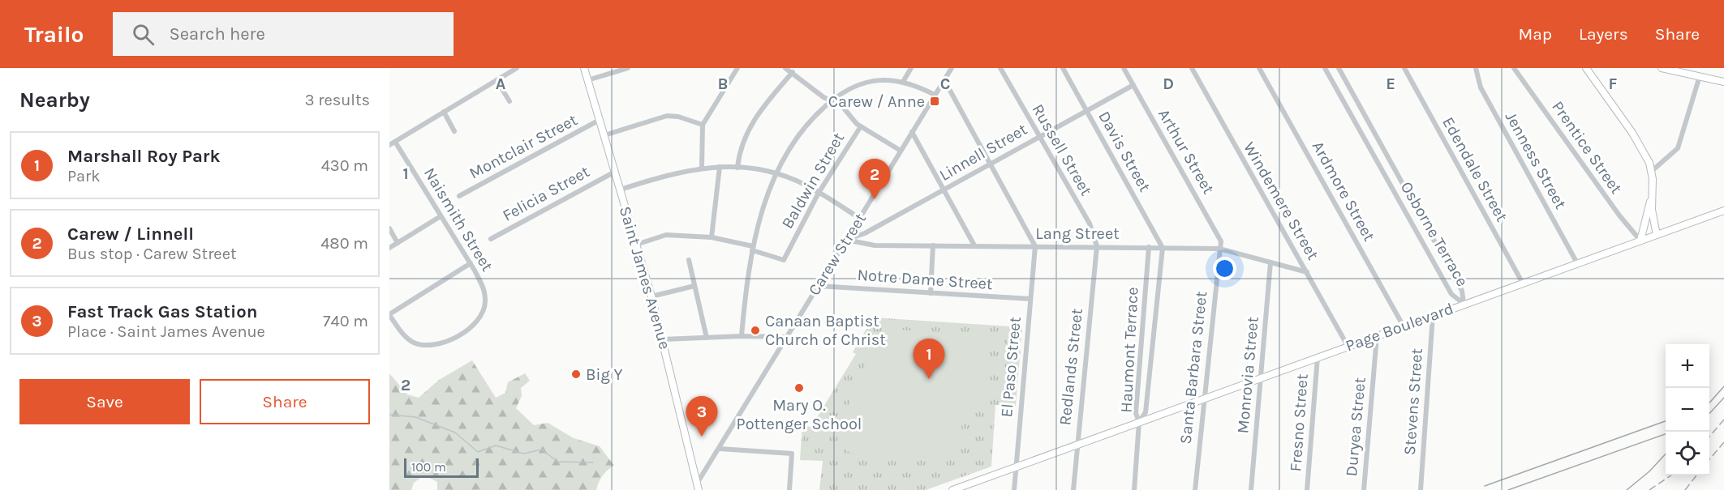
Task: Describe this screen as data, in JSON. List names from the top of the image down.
{
  "streets": {
    "main road": ["Carew Street", "Saint James Avenue", "Page Boulevard"],
    "street": [
      "Montclair Street",
      "Prentice Street",
      "Russell Street",
      "Davis Street",
      "Arthur Street",
      "Linnell Street",
      "Jenness Street",
      "Edendale Street",
      "Baldwin Street",
      "Ardmore Street",
      "Felicia Street",
      "Windemere Street",
      "Naismith Street",
      "Lang Street",
      "Osborne Terrace",
      "Notre Dame Street",
      "Haumont Terrace",
      "El Paso Street",
      "Redlands Street",
      "Santa Barbara Street",
      "Monrovia Street",
      "Stevens Street",
      "Fresno Street",
      "Duryea Street"
    ]
  },
  "crossings": [
    ["Montclair Street", "Saint James Avenue"],
    ["Prentice Street", "Page Boulevard"],
    ["Russell Street", "Linnell Street"],
    ["Russell Street", "Lang Street"],
    ["Russell Street", "Redlands Street"],
    ["Davis Street", "Linnell Street"],
    ["Davis Street", "Lang Street"],
    ["Davis Street", "Haumont Terrace"],
    ["Arthur Street", "Linnell Street"],
    ["Arthur Street", "Lang Street"],
    ["Arthur Street", "Santa Barbara Street"],
    ["Linnell Street", "Lang Street"],
    ["Linnell Street", "Carew Street"],
    ["Jenness Street", "Page Boulevard"],
    ["Edendale Street", "Page Boulevard"],
    ["Ardmore Street", "Page Boulevard"],
    ["Felicia Street", "Saint James Avenue"],
    ["Windemere Street", "Lang Street"],
    ["Windemere Street", "Page Boulevard"],
    ["Lang Street", "Carew Street"],
    ["Lang Street", "Haumont Terrace"],
    ["Lang Street", "El Paso Street"],
    ["Lang Street", "Redlands Street"],
    ["Lang Street", "Santa Barbara Street"],
    ["Lang Street", "Monrovia Street"],
    ["Osborne Terrace", "Page Boulevard"],
    ["Carew Street", "Saint James Avenue"],
    ["Carew Street", "Notre Dame Street"],
    ["Notre Dame Street", "El Paso Street"],
    ["Page Boulevard", "Haumont Terrace"],
    ["Page Boulevard", "El Paso Street"],
    ["Page Boulevard", "Redlands Street"],
    ["Page Boulevard", "Santa Barbara Street"],
    ["Page Boulevard", "Monrovia Street"],
    ["Page Boulevard", "Stevens Street"],
    ["Page Boulevard", "Fresno Street"],
    ["Page Boulevard", "Duryea Street"]
  ],
  "places": {
    "transit": ["Carew / Anne"],
    "other": ["Canaan Baptist Church of Christ", "Big Y", "Mary O. Pottenger School"]
  },
  "scale_bar": "100 m",
  "page": {
    "header": "Trailo",
    "search": "Search here",
    "nav": ["Map", "Layers", "Share"],
    "heading": ["Nearby", "3 results"],
    "list": [
      {
        "mark": "1",
        "name": "Marshall Roy Park",
        "note": "Park",
        "value": "430 m"
      },
      {
        "mark": "2",
        "name": "Carew / Linnell",
        "note": "Bus stop · Carew Street",
        "value": "480 m"
      },
      {
        "mark": "3",
        "name": "Fast Track Gas Station",
        "note": "Place · Saint James Avenue",
        "value": "740 m"
      }
    ],
    "pins": ["2", "1", "3"],
    "map_buttons": ["+", "−"],
    "buttons": ["Save", "Share"],
    "scale": "100 m"
  },
  "grid": {
    "columns": [
      "A",
      "B",
      "C",
      "D",
      "E",
      "F"
    ],
    "rows": ["1", "2"]
  }
}
